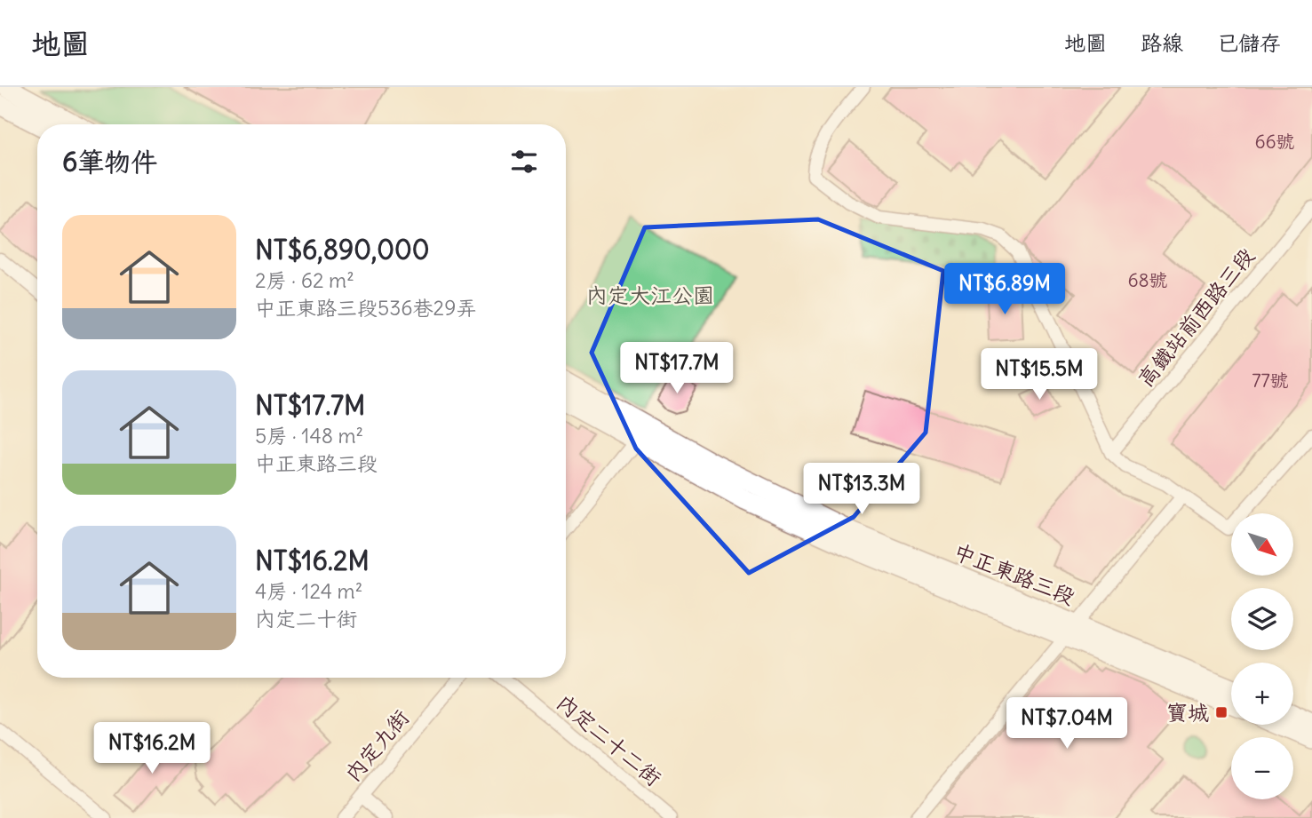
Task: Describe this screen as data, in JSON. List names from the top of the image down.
{
  "streets": {
    "main road": ["中正東路三段"],
    "street": ["高鐵站前西路三段", "內定二十二街", "內定九街"]
  },
  "parks": ["內定大江公園"],
  "places": {
    "transit": ["寶城"]
  },
  "house_numbers": ["66號", "68號", "77號"],
  "north": "bottom right",
  "page": {
    "header": "地圖",
    "nav": ["地圖", "路線", "已儲存"],
    "heading": "6筆物件",
    "list": [
      {
        "name": "NT$6,890,000",
        "note": "2房 · 62 m² · 中正東路三段536巷29弄"
      },
      {
        "name": "NT$17.7M",
        "note": "5房 · 148 m² · 中正東路三段"
      },
      {
        "name": "NT$16.2M",
        "note": "4房 · 124 m² · 內定二十街"
      }
    ],
    "price": [
      "NT$6.89M",
      "NT$17.7M",
      "NT$15.5M",
      "NT$13.3M",
      "NT$7.04M",
      "NT$16.2M"
    ],
    "map_buttons": ["+", "−"]
  }
}
